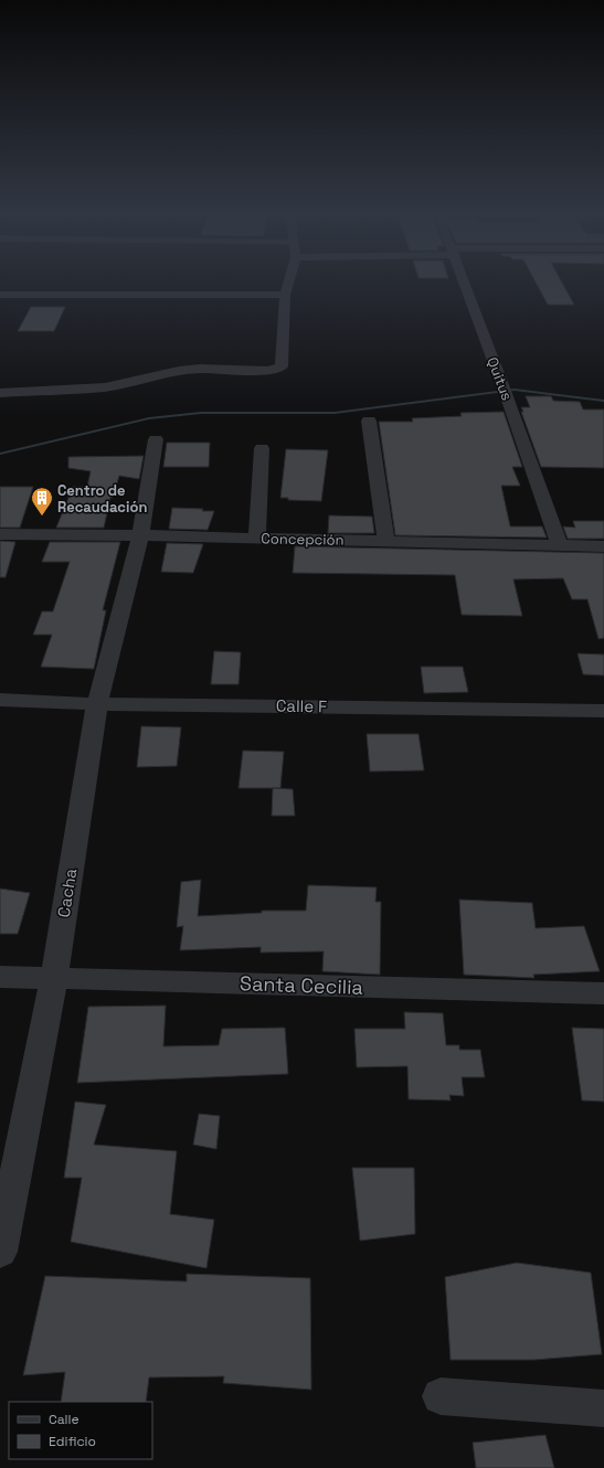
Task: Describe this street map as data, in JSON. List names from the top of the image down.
{
  "streets": {
    "street": [
      "Quitus",
      "Concepción",
      "Calle F",
      "Cacha",
      "Santa Cecilia"
    ]
  },
  "crossings": [
    ["Quitus", "Concepción"],
    ["Concepción", "Cacha"],
    ["Calle F", "Cacha"],
    ["Cacha", "Santa Cecilia"]
  ],
  "places": {
    "building": ["Centro de Recaudación"]
  },
  "legend": ["Calle", "Edificio"]
}
